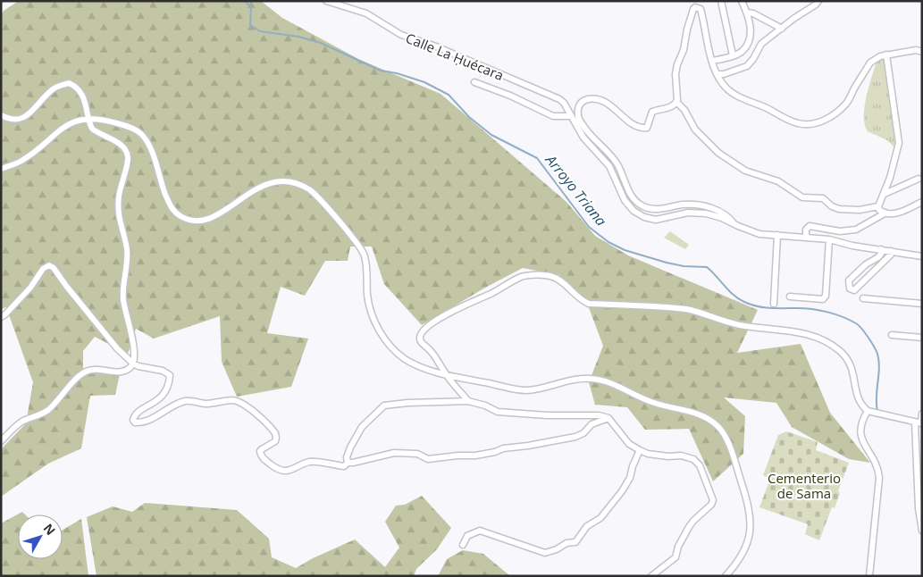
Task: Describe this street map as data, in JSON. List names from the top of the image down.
{
  "streets": {
    "street": ["Calle La Ḥuécara"]
  },
  "water": ["Arroyo Triana"],
  "parks": ["Cementerio de Sama"],
  "north": "top right"
}
